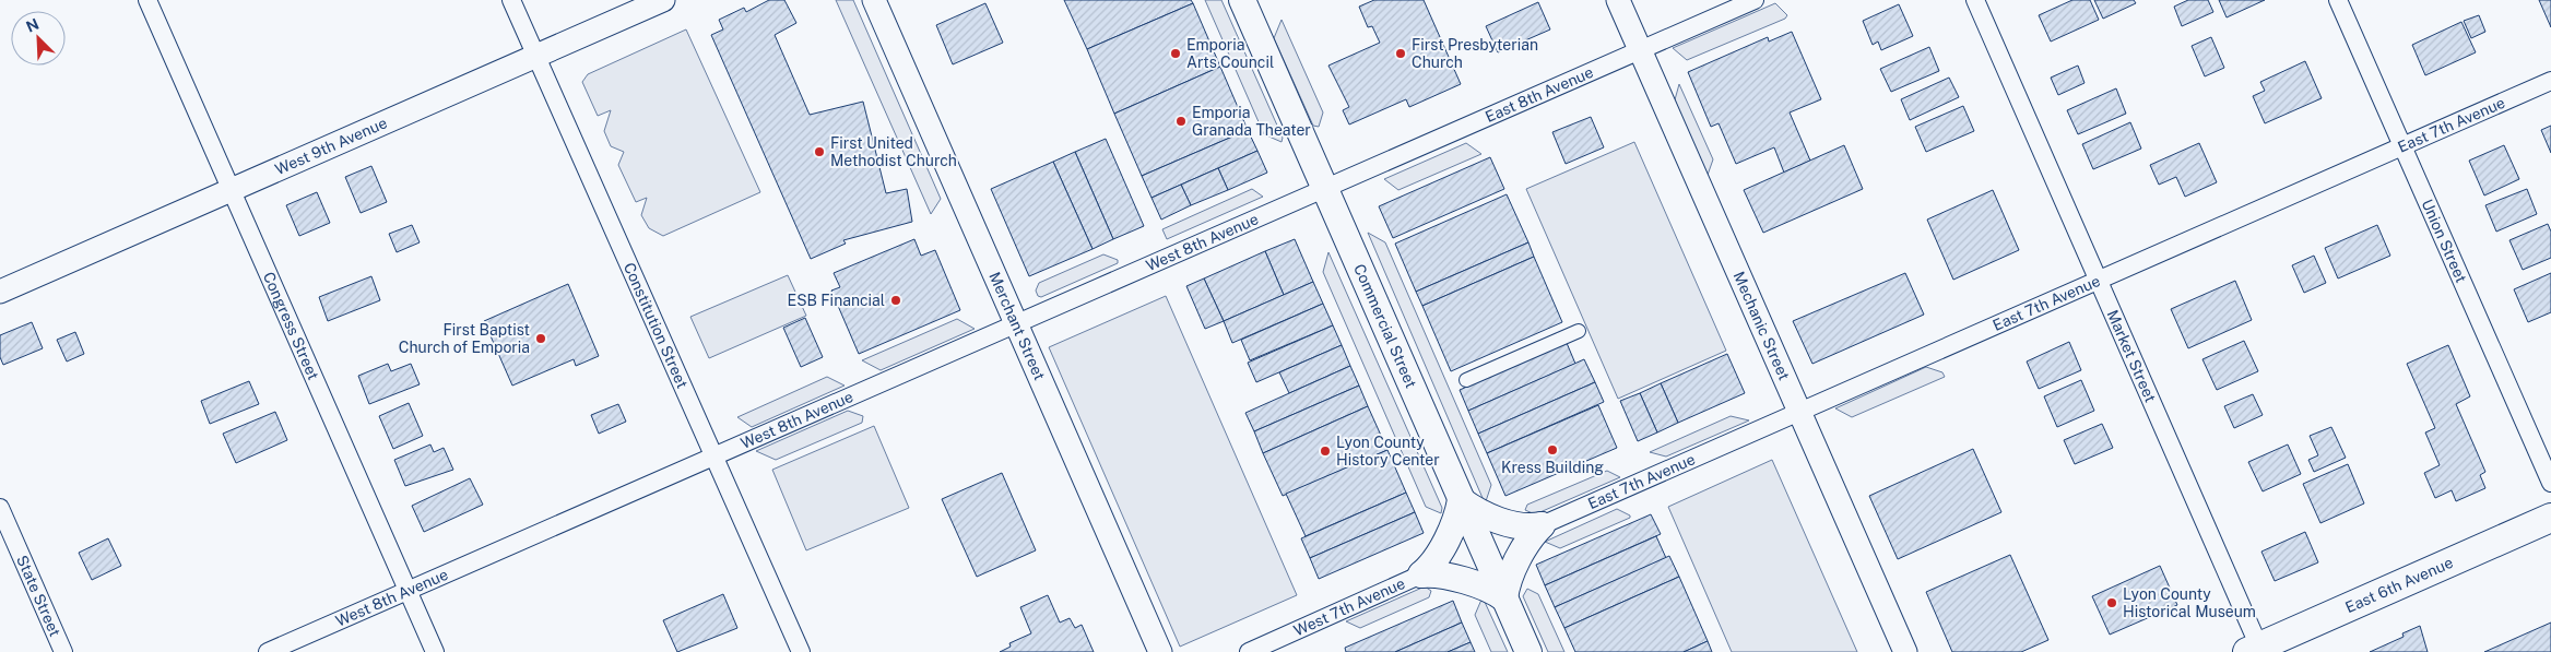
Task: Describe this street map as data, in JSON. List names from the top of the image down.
{
  "streets": {
    "main road": ["Commercial Street", "East 6th Avenue"],
    "street": [
      "East 8th Avenue",
      "East 7th Avenue",
      "West 9th Avenue",
      "Union Street",
      "West 8th Avenue",
      "Merchant Street",
      "Mechanic Street",
      "Congress Street",
      "Constitution Street",
      "Market Street",
      "State Street",
      "West 7th Avenue"
    ]
  },
  "crossings": [
    ["East 8th Avenue", "West 8th Avenue"],
    ["East 8th Avenue", "Commercial Street"],
    ["East 8th Avenue", "Mechanic Street"],
    ["East 7th Avenue", "Union Street"],
    ["East 7th Avenue", "Mechanic Street"],
    ["East 7th Avenue", "Market Street"],
    ["West 9th Avenue", "Congress Street"],
    ["West 9th Avenue", "Constitution Street"],
    ["West 8th Avenue", "Merchant Street"],
    ["West 8th Avenue", "Commercial Street"],
    ["West 8th Avenue", "Congress Street"],
    ["West 8th Avenue", "Constitution Street"],
    ["Market Street", "East 6th Avenue"]
  ],
  "places": [
    "Emporia Arts Council",
    "First Presbyterian Church",
    "Emporia Granada Theater",
    "First United Methodist Church",
    "ESB Financial",
    "First Baptist Church of Emporia",
    "Kress Building",
    "Lyon County History Center",
    "Lyon County Historical Museum"
  ],
  "north": "top left"
}
